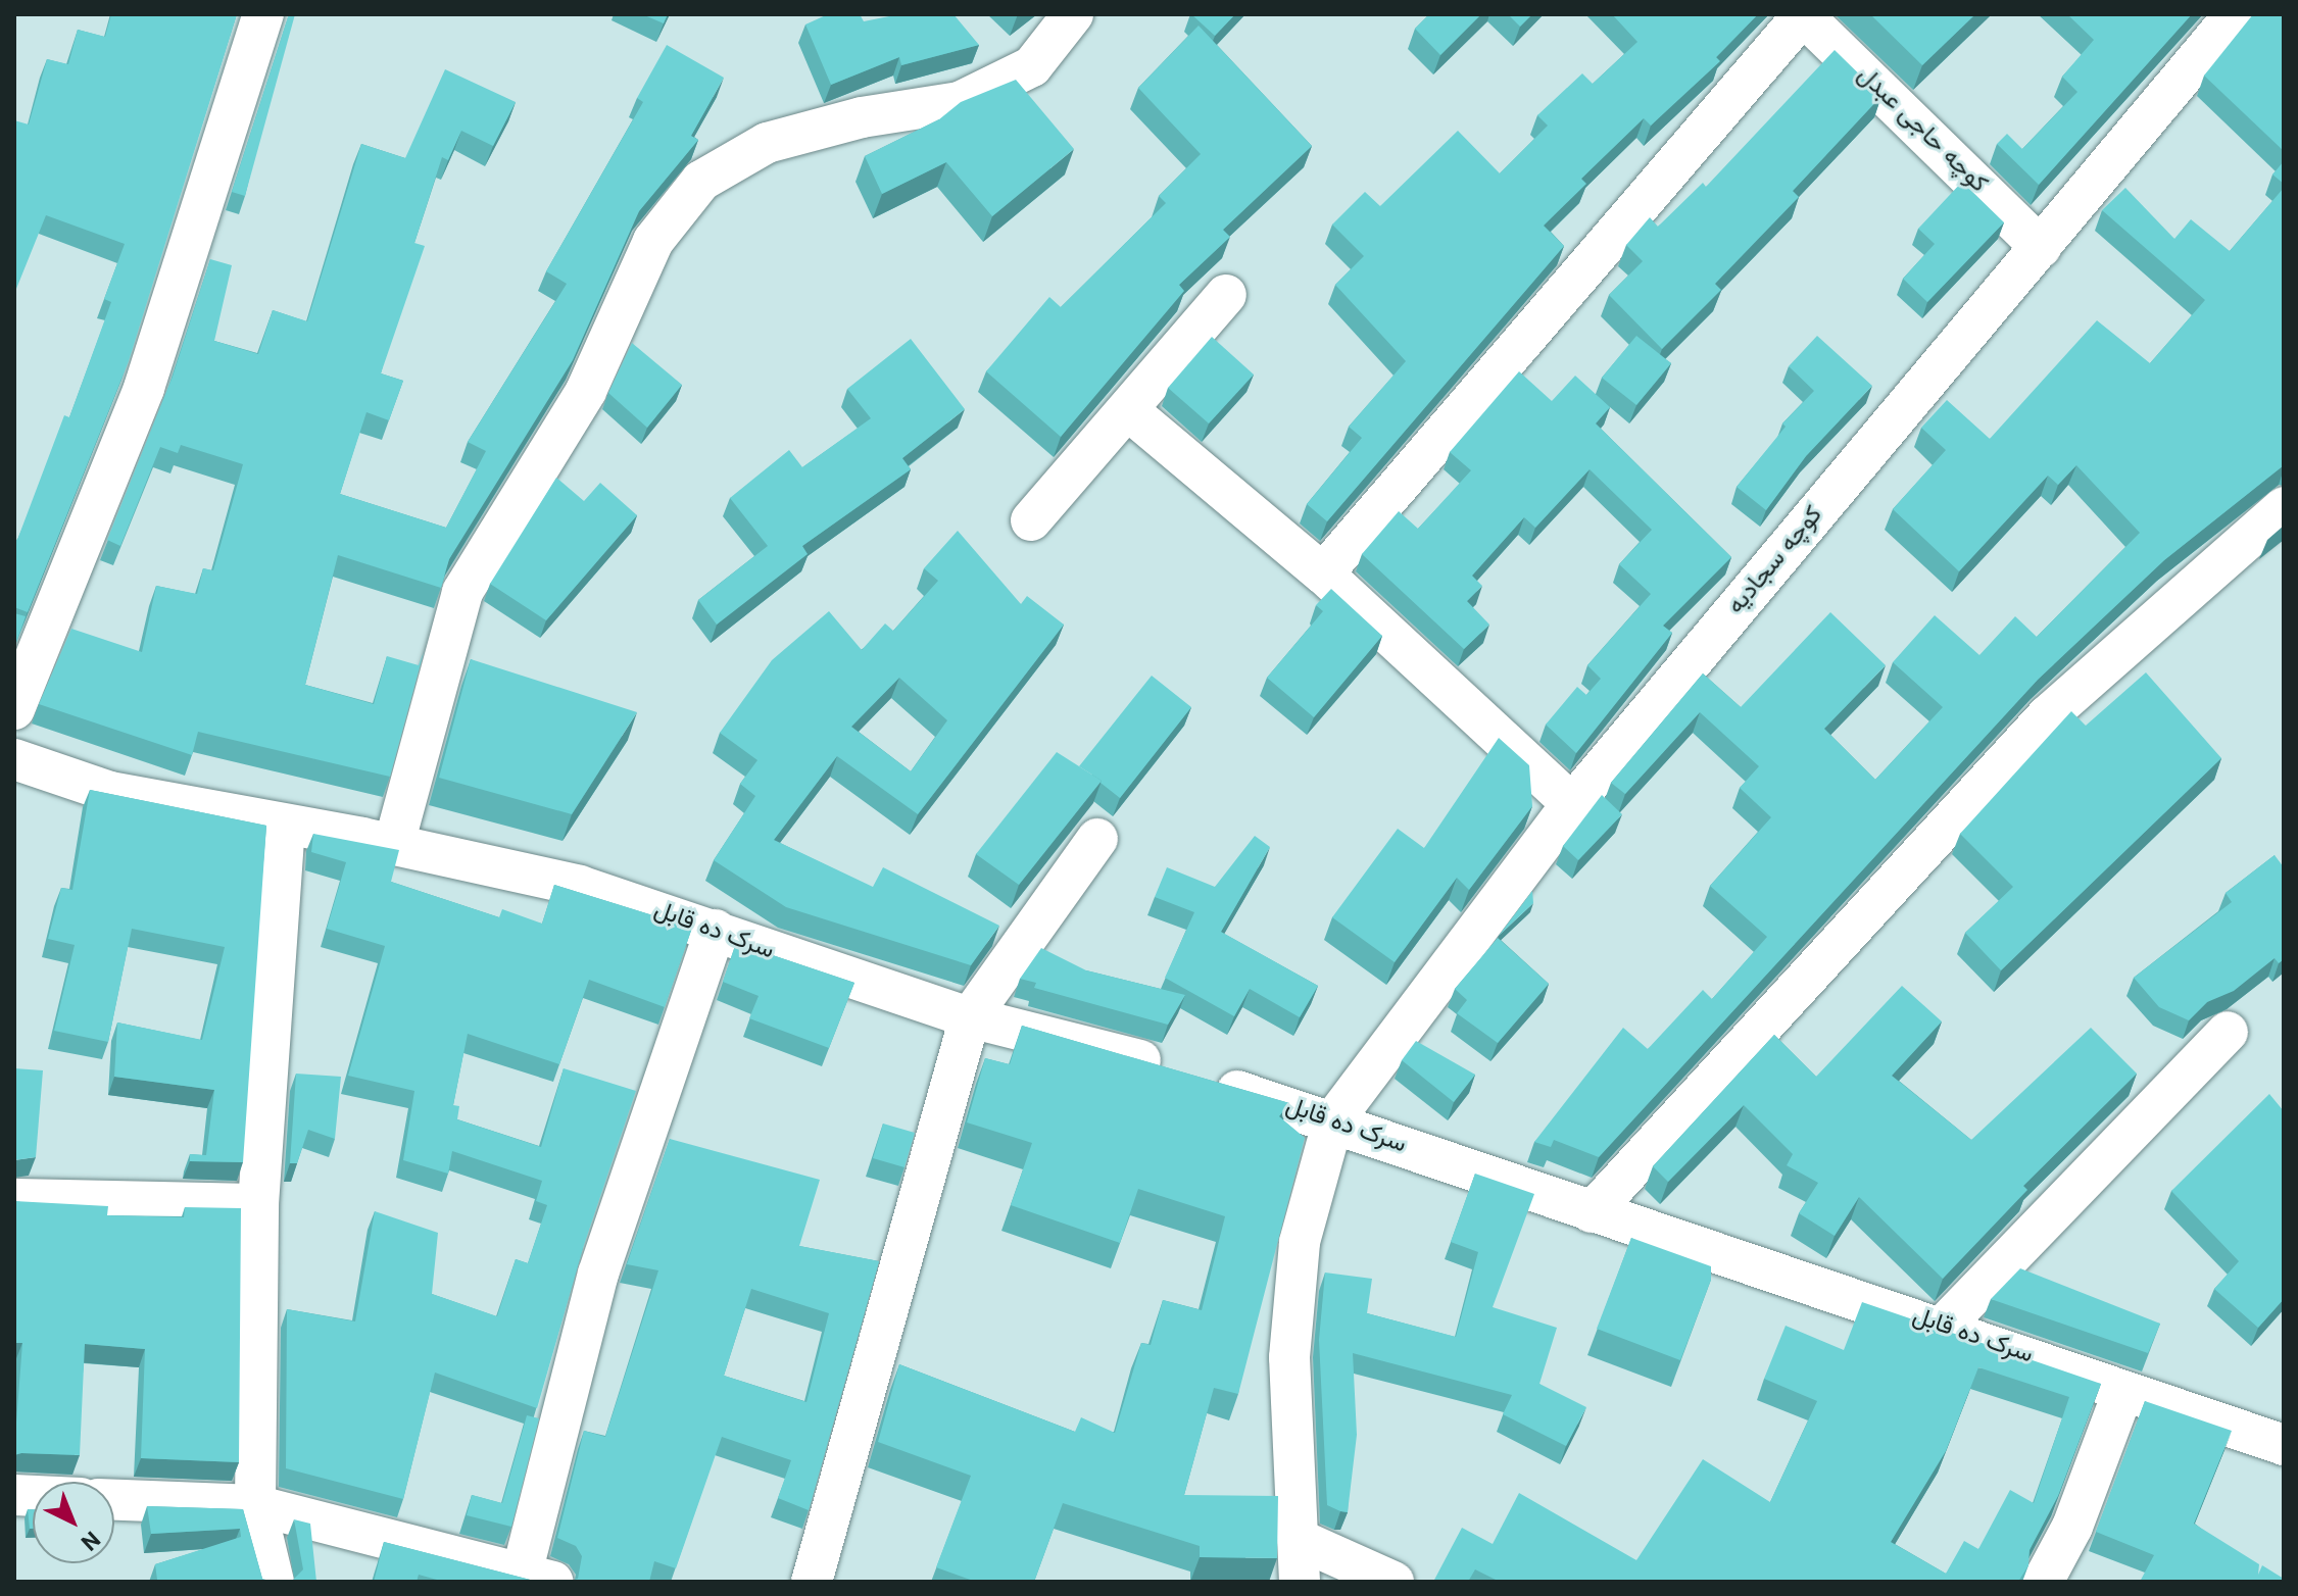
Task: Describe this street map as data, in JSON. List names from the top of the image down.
{
  "streets": {
    "street": ["کوچه حاجی عبدل", "کوچه سجادیه", "سرک ده قابل"]
  },
  "crossings": [
    ["کوچه حاجی عبدل", "کوچه سجادیه"],
    ["کوچه سجادیه", "سرک ده قابل"]
  ],
  "north": "bottom right"
}
